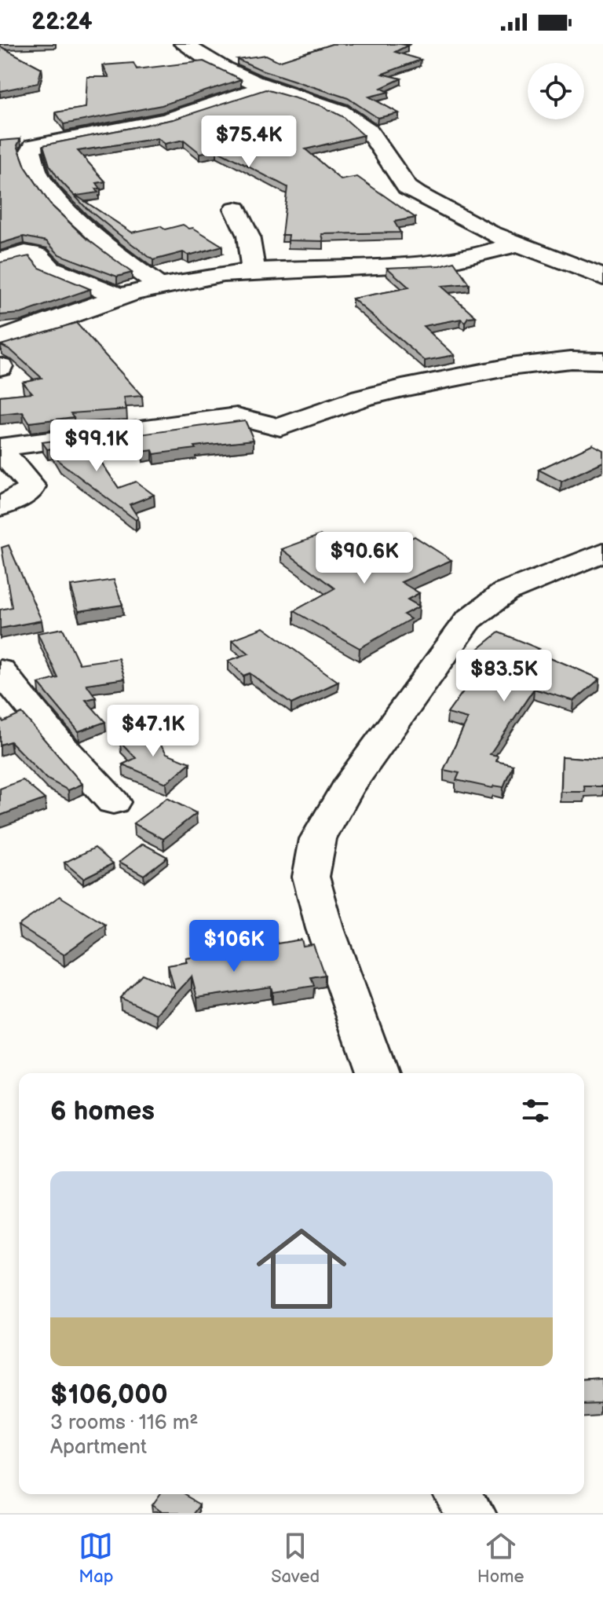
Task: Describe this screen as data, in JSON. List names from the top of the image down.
{
  "page": {
    "status": "22:24",
    "price": [
      "$75.4K",
      "$99.1K",
      "$90.6K",
      "$83.5K",
      "$47.1K",
      "$106K"
    ],
    "heading": "6 homes",
    "list": [
      {
        "name": "$106,000",
        "note": "3 rooms · 116 m² · Apartment"
      }
    ],
    "tabs": ["Map", "Saved", "Home"]
  }
}
